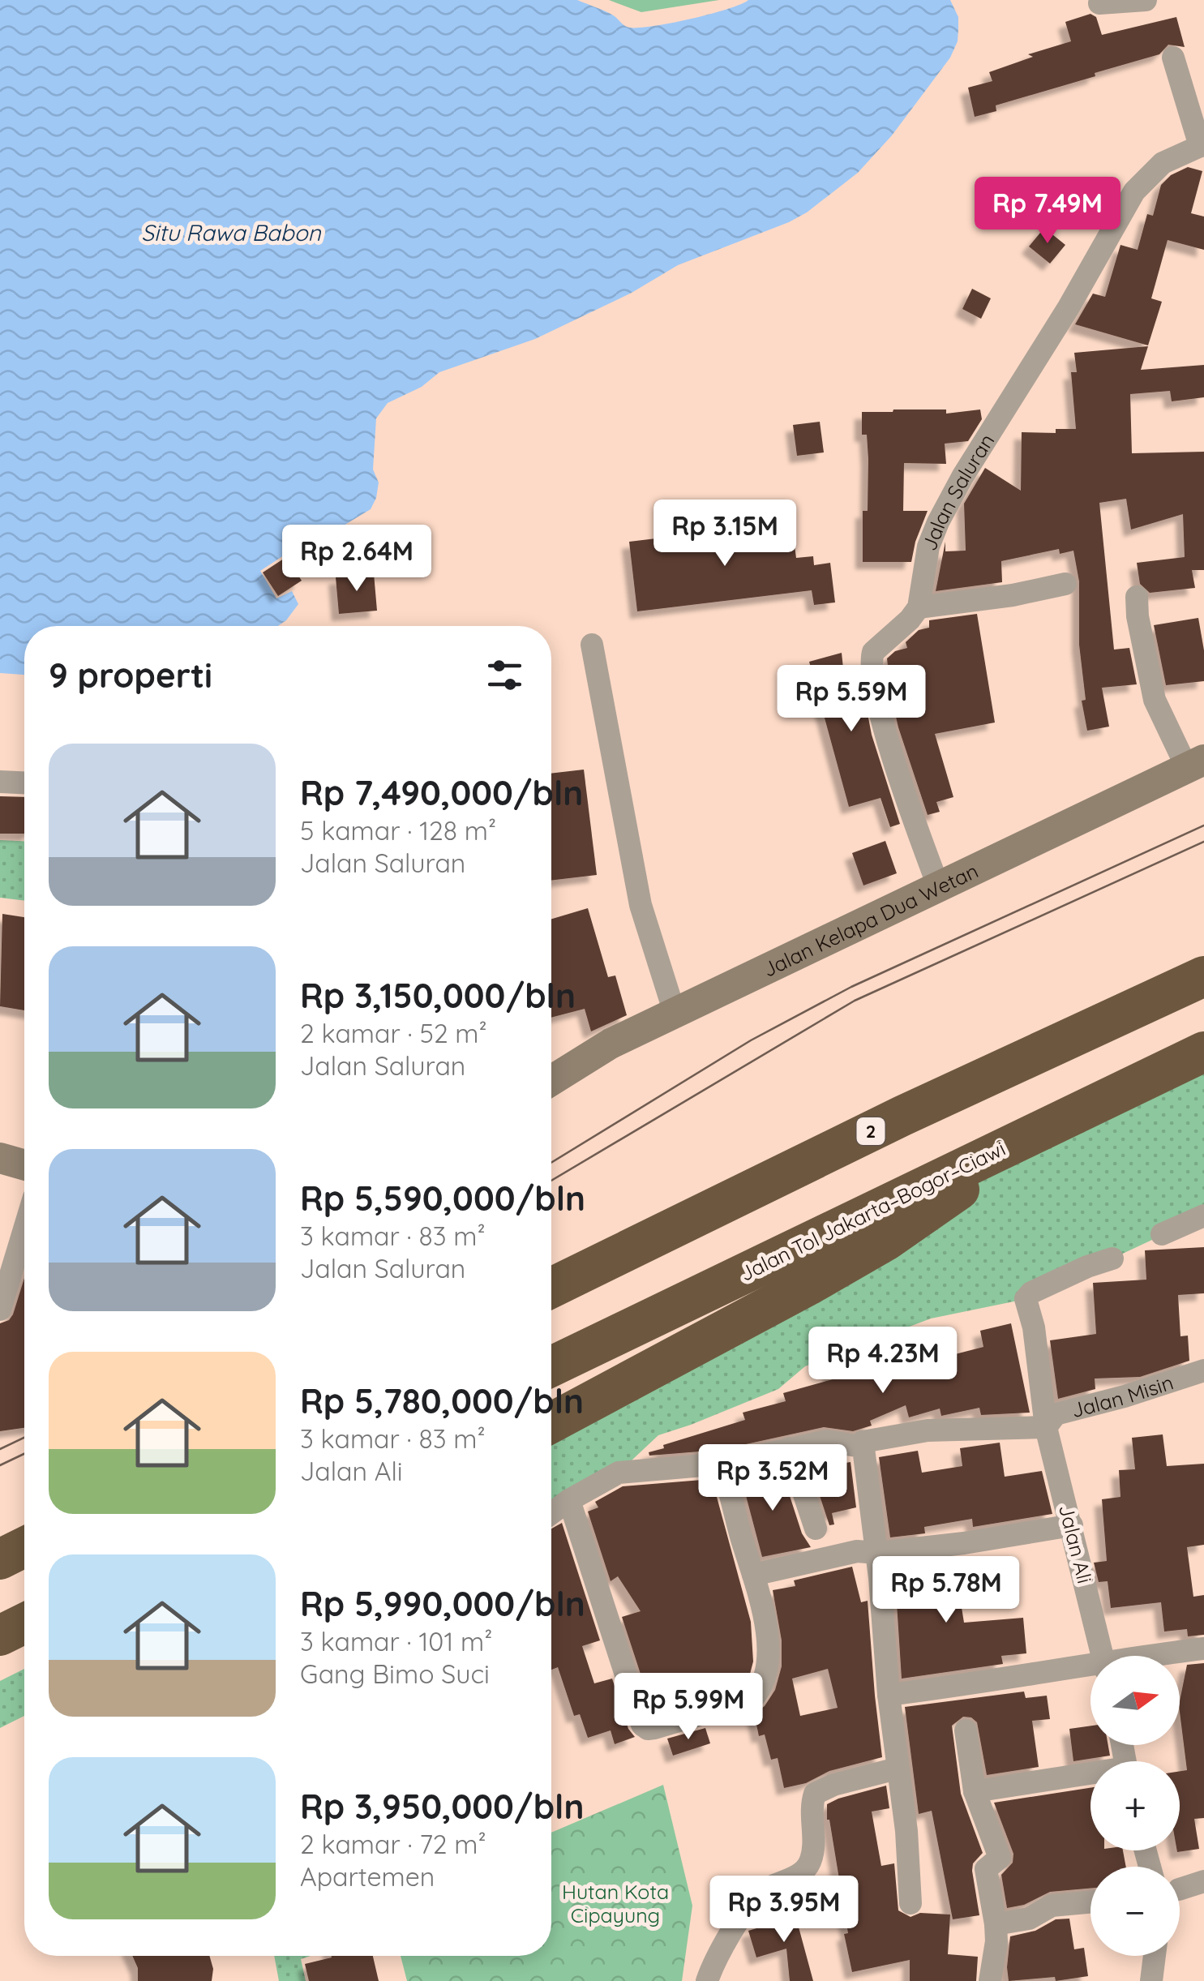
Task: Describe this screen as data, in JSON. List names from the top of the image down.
{
  "streets": {
    "highway": ["2", "Jalan Tol Jakarta–Bogor–Ciawi"],
    "street": [
      "Jalan Saluran",
      "Jalan Kelapa Dua Wetan",
      "Jalan Misin",
      "Jalan Ali"
    ]
  },
  "crossings": [
    ["Jalan Misin", "Jalan Ali"]
  ],
  "water": ["Situ Rawa Babon"],
  "parks": ["Hutan Kota Cipayung"],
  "north": "right",
  "page": {
    "price": [
      "Rp 7.49M",
      "Rp 3.15M",
      "Rp 2.64M",
      "Rp 5.59M",
      "Rp 4.23M",
      "Rp 3.52M",
      "Rp 5.78M",
      "Rp 5.99M",
      "Rp 3.95M"
    ],
    "heading": "9 properti",
    "list": [
      {
        "name": "Rp 7,490,000/bln",
        "note": "5 kamar · 128 m² · Jalan Saluran"
      },
      {
        "name": "Rp 3,150,000/bln",
        "note": "2 kamar · 52 m² · Jalan Saluran"
      },
      {
        "name": "Rp 5,590,000/bln",
        "note": "3 kamar · 83 m² · Jalan Saluran"
      },
      {
        "name": "Rp 5,780,000/bln",
        "note": "3 kamar · 83 m² · Jalan Ali"
      },
      {
        "name": "Rp 5,990,000/bln",
        "note": "3 kamar · 101 m² · Gang Bimo Suci"
      },
      {
        "name": "Rp 3,950,000/bln",
        "note": "2 kamar · 72 m² · Apartemen"
      }
    ],
    "map_buttons": ["+", "−"]
  }
}
